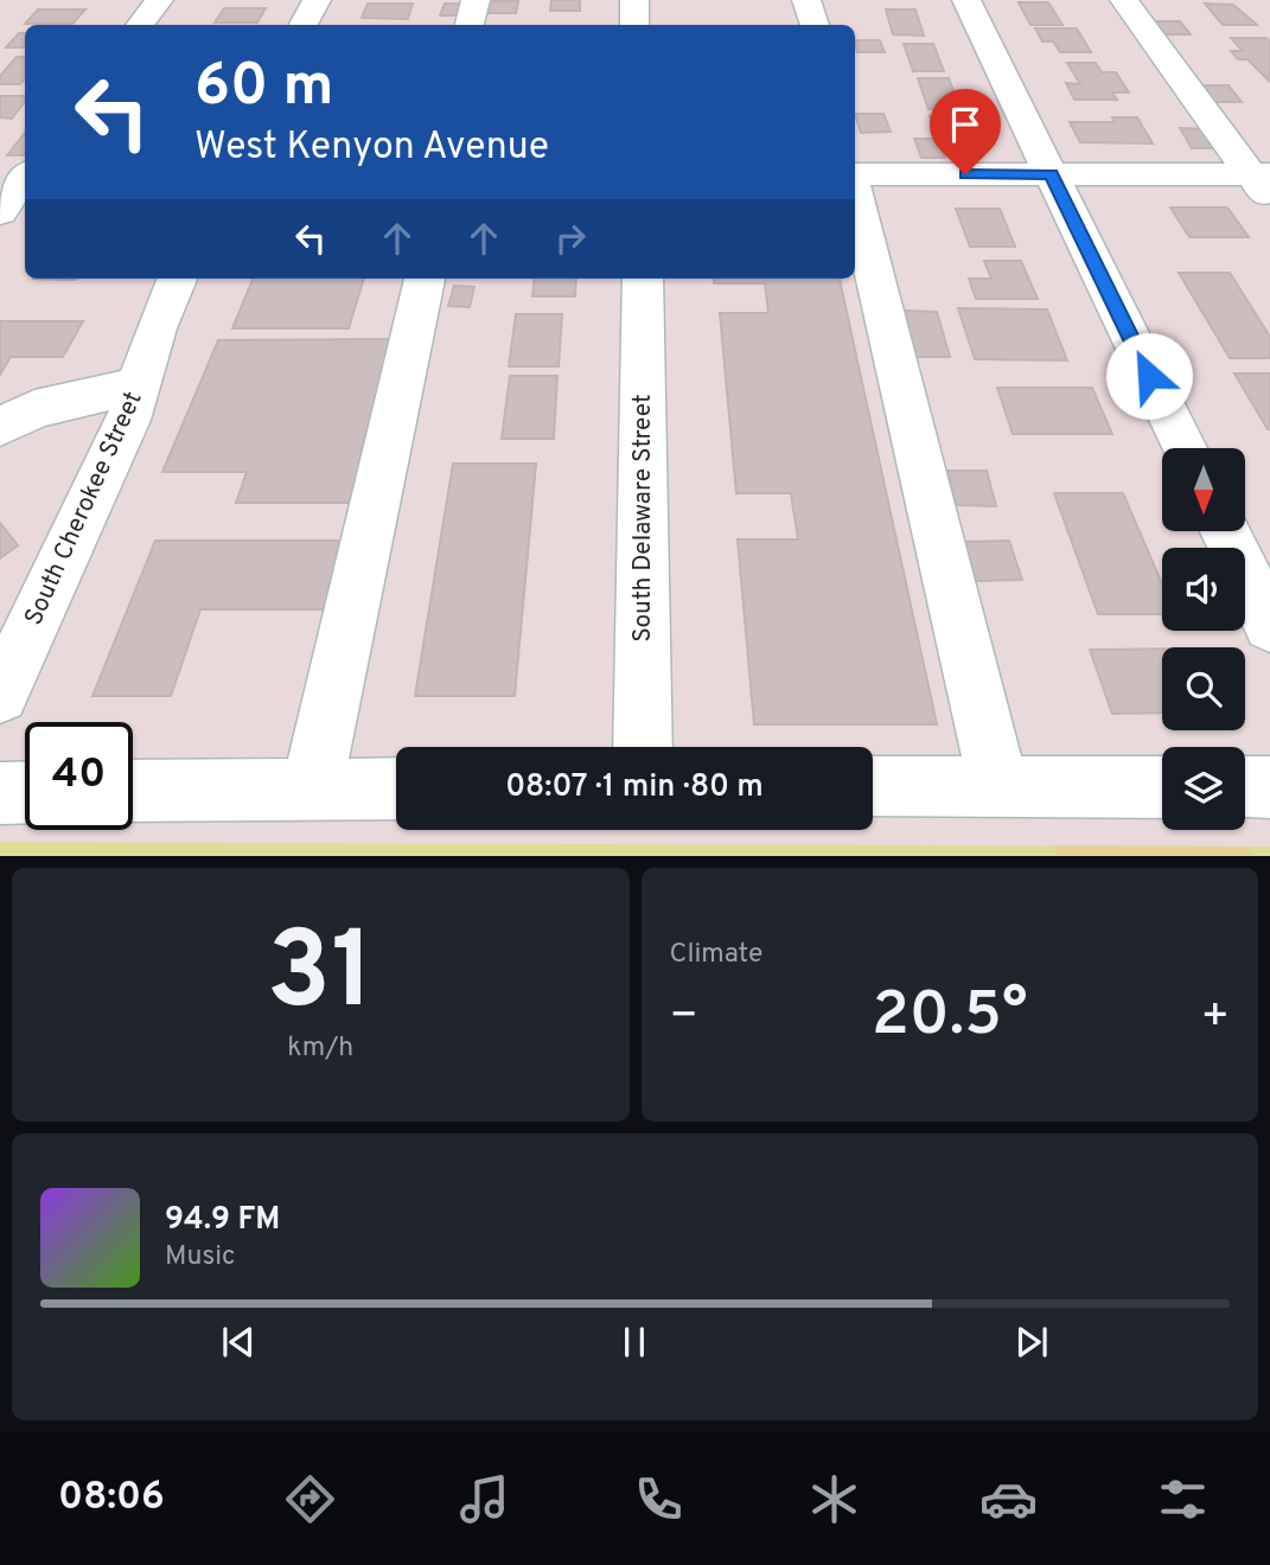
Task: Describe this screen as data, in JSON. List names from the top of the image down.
{
  "streets": {
    "street": ["South Cherokee Street", "South Delaware Street"]
  },
  "north": "bottom",
  "page": {
    "turn": ["60 m", "West Kenyon Avenue"],
    "limit": "40",
    "trip": "08:07 · 1 min · 80 m",
    "tile": [
      ["31", "km/h"],
      "Climate"
    ],
    "heat": ["−", "20.5°", "+"],
    "song": ["94.9 FM", "Music"],
    "tabs": "08:06"
  }
}
